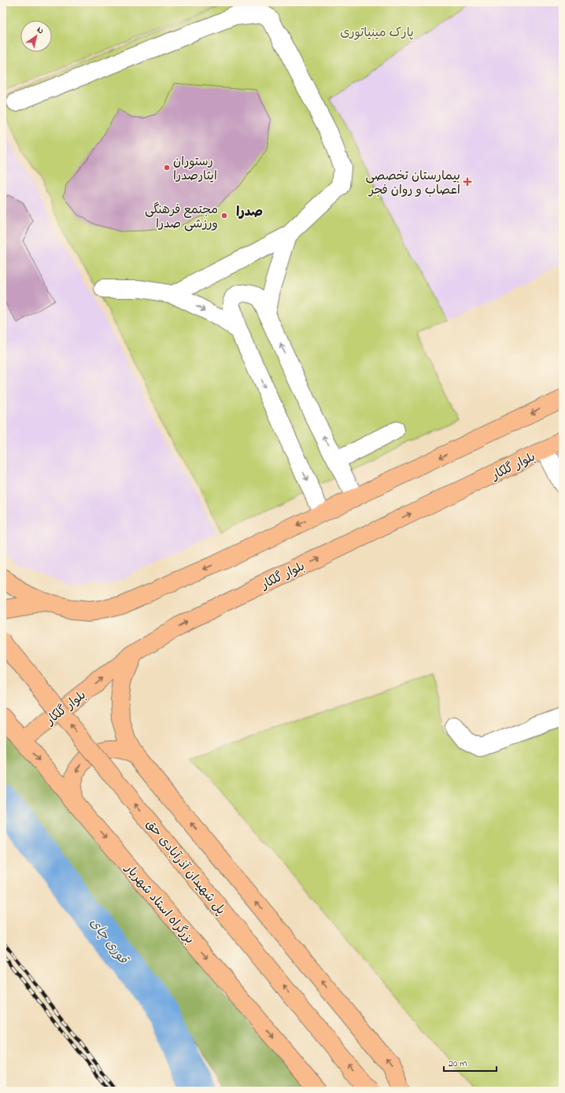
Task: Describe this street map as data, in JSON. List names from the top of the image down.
{
  "streets": {
    "main road": ["بلوار گلکار", "پل شهیدان آذرآبادی حق", "بزرگراه استاد شهریار"]
  },
  "crossings": [
    ["بلوار گلکار", "بزرگراه استاد شهریار"]
  ],
  "districts": ["صدرا"],
  "water": ["قوری چای"],
  "parks": ["پارک مینیاتوری"],
  "places": {
    "other": ["رستوران ایثارصدرا", "مجتمع فرهنگی ورزشی صدرا"],
    "health": ["بیمارستان تخصصی اعصاب و روان فجر"]
  },
  "scale_bar": "20 m",
  "north": "top right"
}
